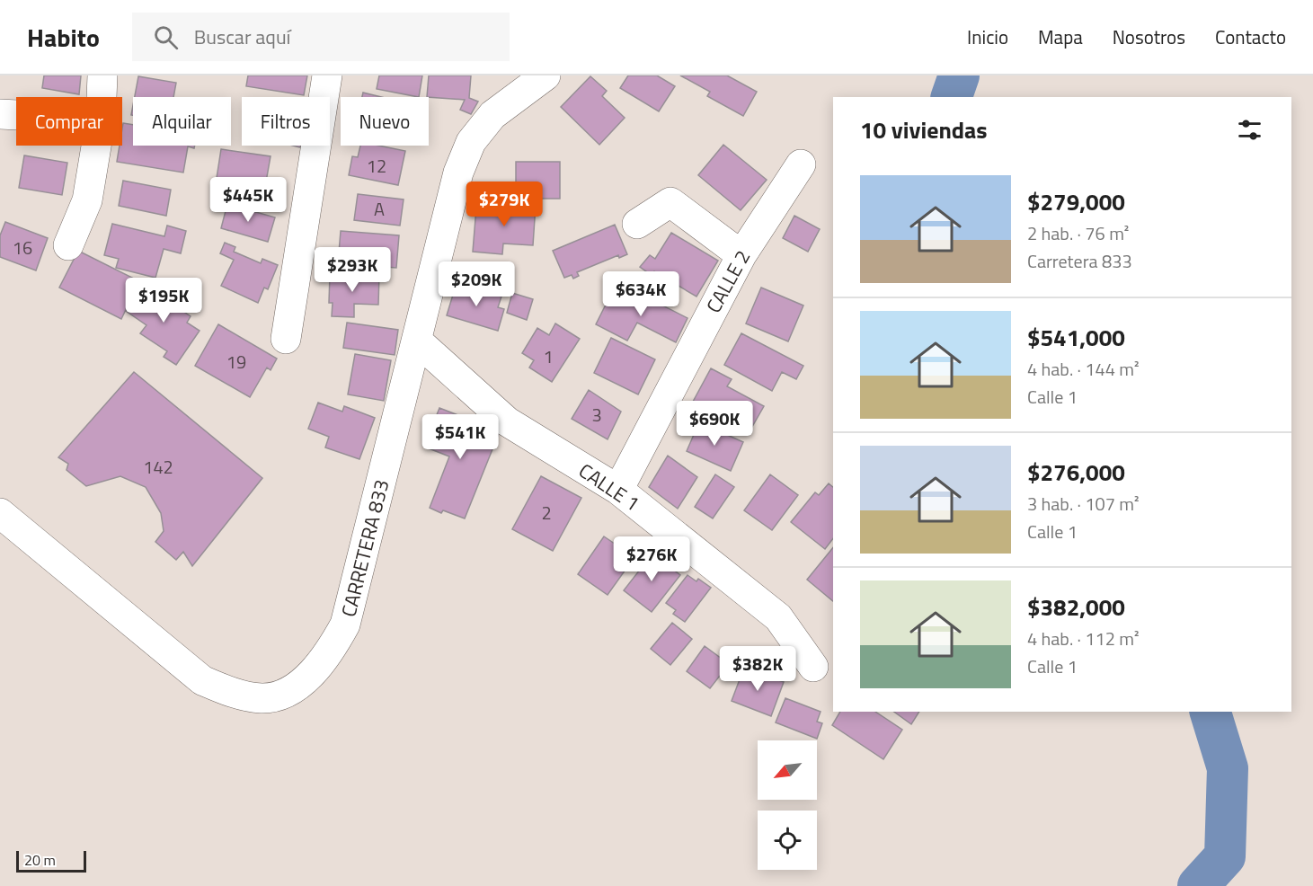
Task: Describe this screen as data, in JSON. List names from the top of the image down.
{
  "streets": {
    "street": ["CALLE 2", "CALLE 1", "CARRETERA 833"]
  },
  "crossings": [
    ["CALLE 2", "CALLE 1"],
    ["CALLE 1", "CARRETERA 833"]
  ],
  "house_numbers": [
    "12",
    "A",
    "16",
    "1",
    "19",
    "3",
    "142",
    "2"
  ],
  "scale_bar": "20 m",
  "north": "bottom left",
  "page": {
    "header": "Habito",
    "search": "Buscar aquí",
    "nav": [
      "Inicio",
      "Mapa",
      "Nosotros",
      "Contacto"
    ],
    "chip": [
      "Comprar",
      "Alquilar",
      "Filtros",
      "Nuevo"
    ],
    "heading": "10 viviendas",
    "list": [
      {
        "name": "$279,000",
        "note": "2 hab. · 76 m² · Carretera 833"
      },
      {
        "name": "$541,000",
        "note": "4 hab. · 144 m² · Calle 1"
      },
      {
        "name": "$276,000",
        "note": "3 hab. · 107 m² · Calle 1"
      },
      {
        "name": "$382,000",
        "note": "4 hab. · 112 m² · Calle 1"
      }
    ],
    "price": [
      "$445K",
      "$279K",
      "$293K",
      "$209K",
      "$634K",
      "$195K",
      "$690K",
      "$541K",
      "$276K",
      "$382K"
    ],
    "scale": "20 m"
  }
}
